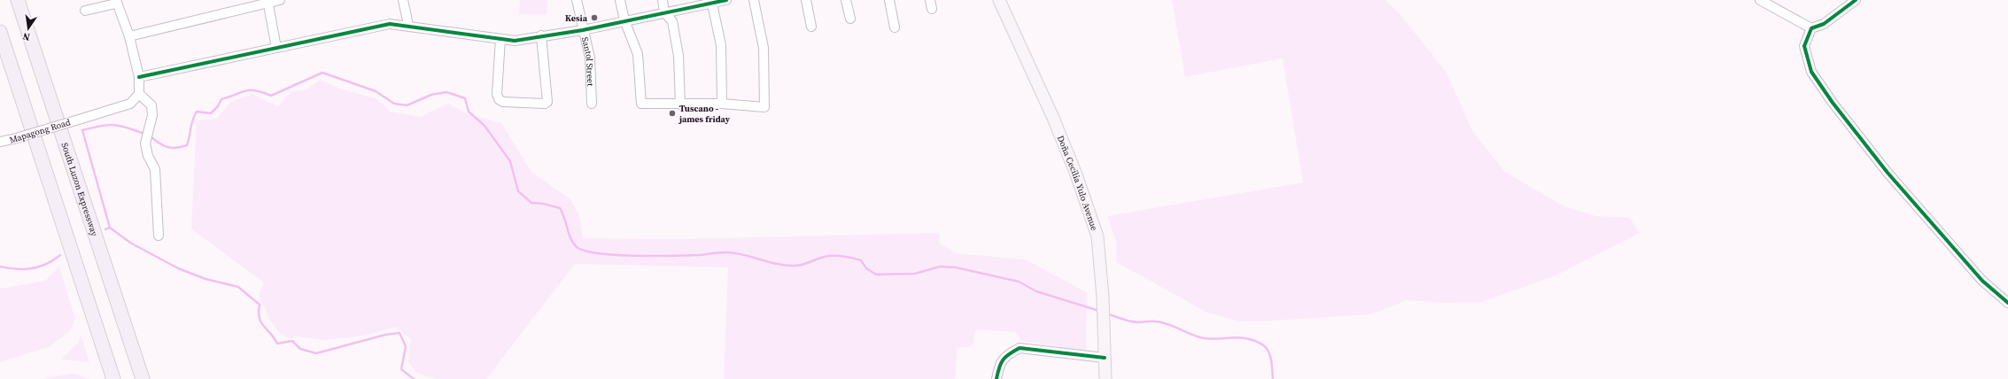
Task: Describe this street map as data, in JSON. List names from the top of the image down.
{
  "streets": {
    "highway": ["South Luzon Expressway"],
    "main road": ["Doña Cecilia Yulo Avenue"],
    "street": ["Santol Street", "Mapagong Road"]
  },
  "places": ["Kesia", "Tuscano - james friday"],
  "north": "bottom"
}
